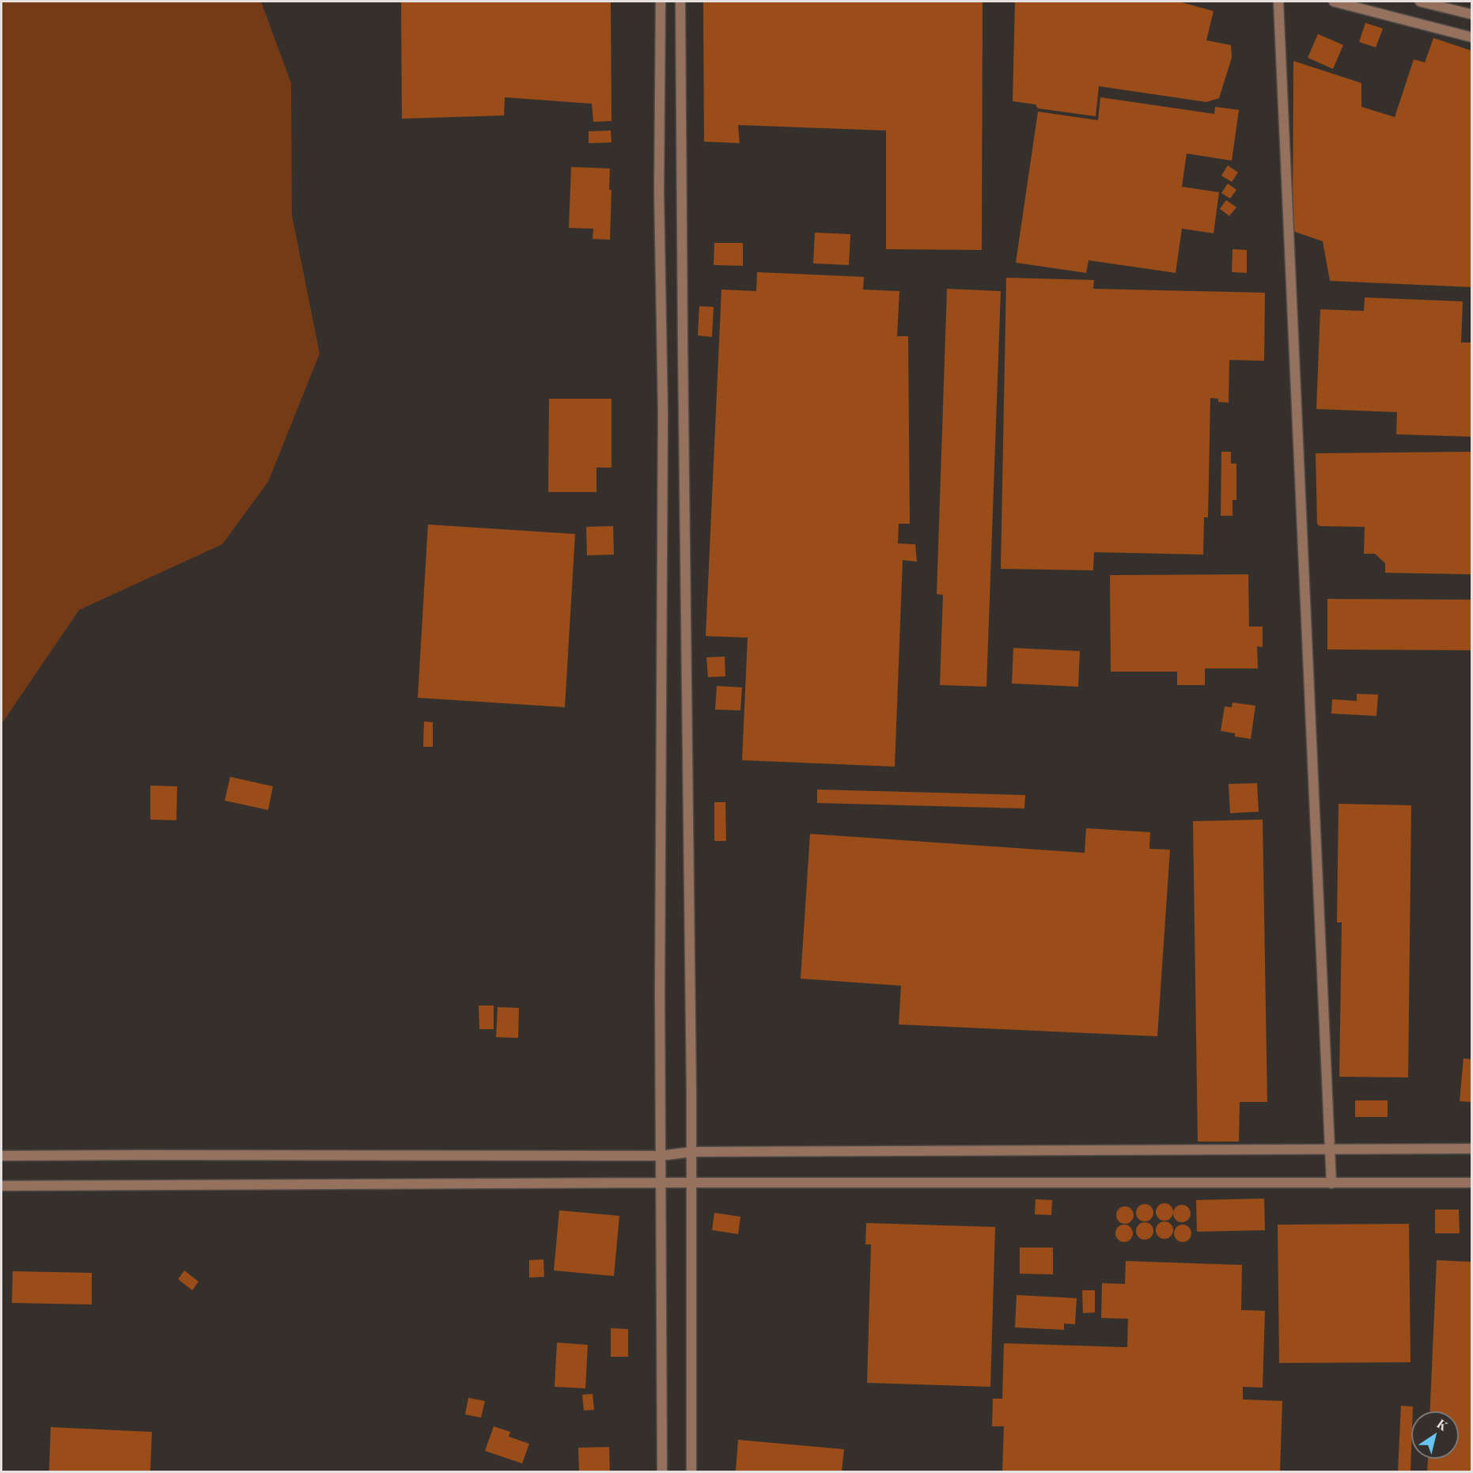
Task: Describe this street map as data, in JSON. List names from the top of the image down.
{
  "north": "top right"
}
